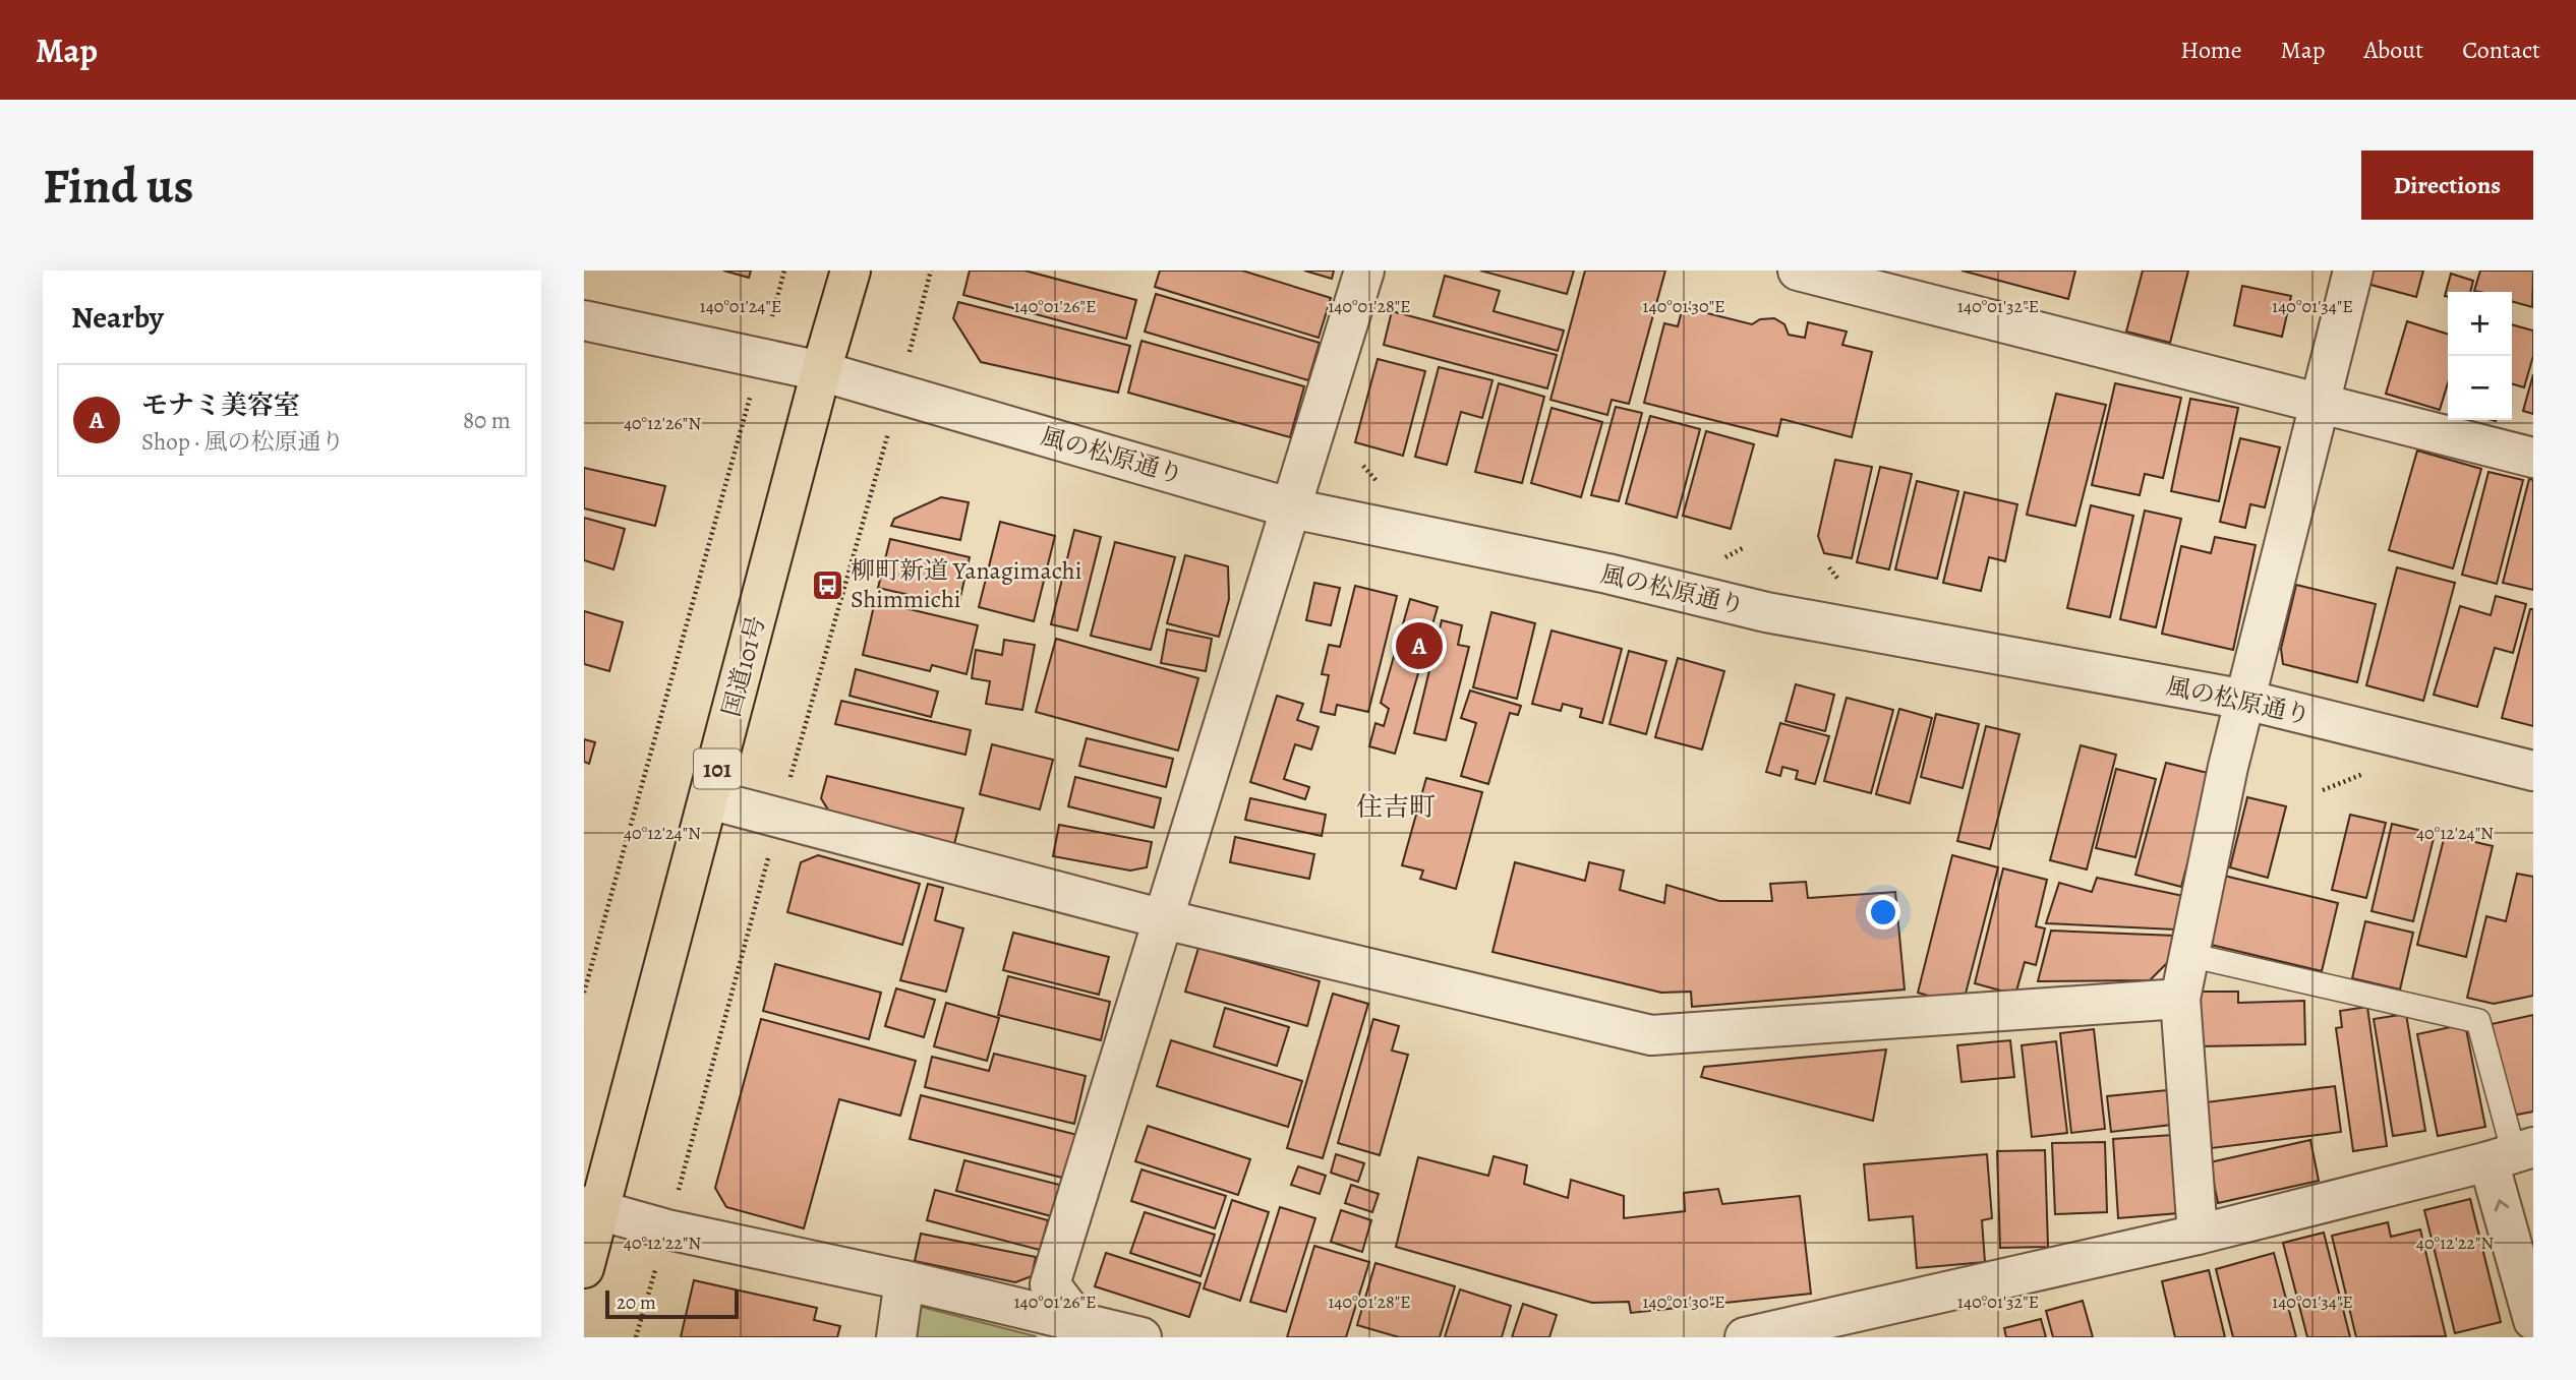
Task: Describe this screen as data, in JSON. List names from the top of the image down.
{
  "streets": {
    "highway": ["国道101号", "101"],
    "street": ["風の松原通り"]
  },
  "crossings": [
    ["風の松原通り", "国道101号"]
  ],
  "districts": ["住吉町"],
  "places": {
    "bus stop": ["柳町新道 Yanagimachi Shimmichi"]
  },
  "scale_bar": "20 m",
  "page": {
    "header": "Map",
    "nav": [
      "Home",
      "Map",
      "About",
      "Contact"
    ],
    "buttons": "Directions",
    "title": "Find us",
    "heading": "Nearby",
    "map_buttons": ["+", "−"],
    "list": [
      {
        "mark": "A",
        "name": "モナミ美容室",
        "note": "Shop · 風の松原通り",
        "value": "80 m"
      }
    ],
    "pins": "A",
    "scale": "20 m"
  },
  "coordinates": [
    "140°01'24\"E",
    "140°01'26\"E",
    "140°01'28\"E",
    "140°01'30\"E",
    "140°01'32\"E",
    "140°01'34\"E",
    "40°12'26\"N",
    "40°12'24\"N",
    "40°12'22\"N"
  ]
}
